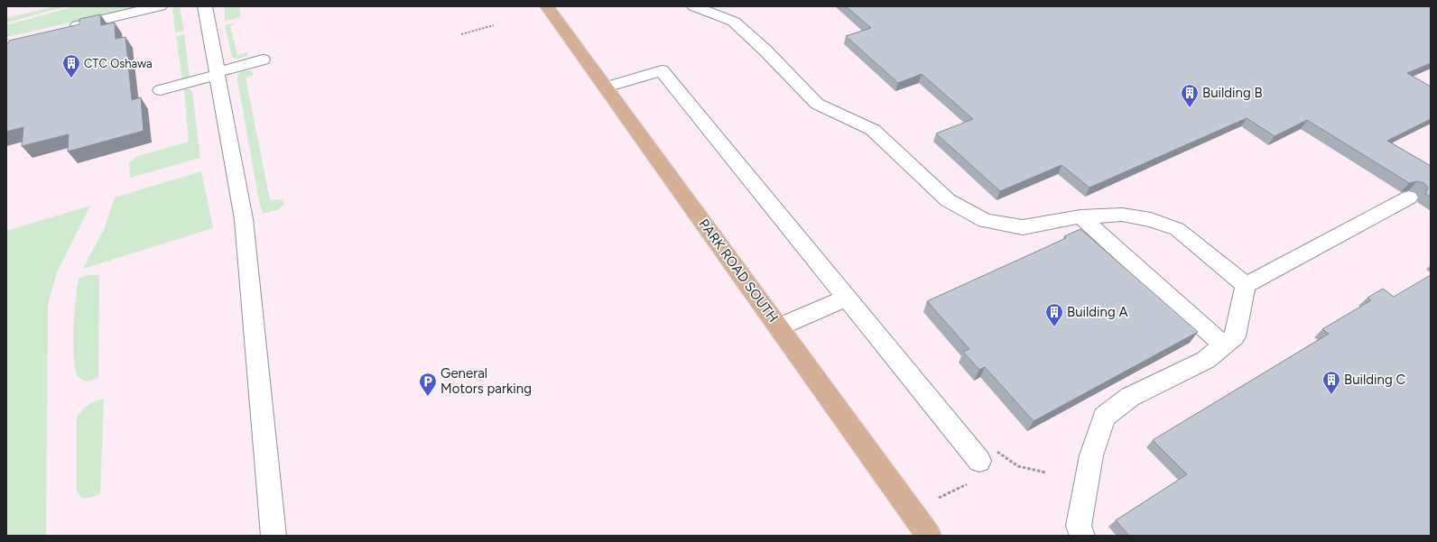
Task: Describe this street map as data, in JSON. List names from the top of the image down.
{
  "streets": {
    "main road": ["PARK ROAD SOUTH"]
  },
  "places": {
    "building": [
      "CTC Oshawa",
      "Building B",
      "Building A",
      "Building C"
    ],
    "parking": ["General Motors parking"]
  }
}
